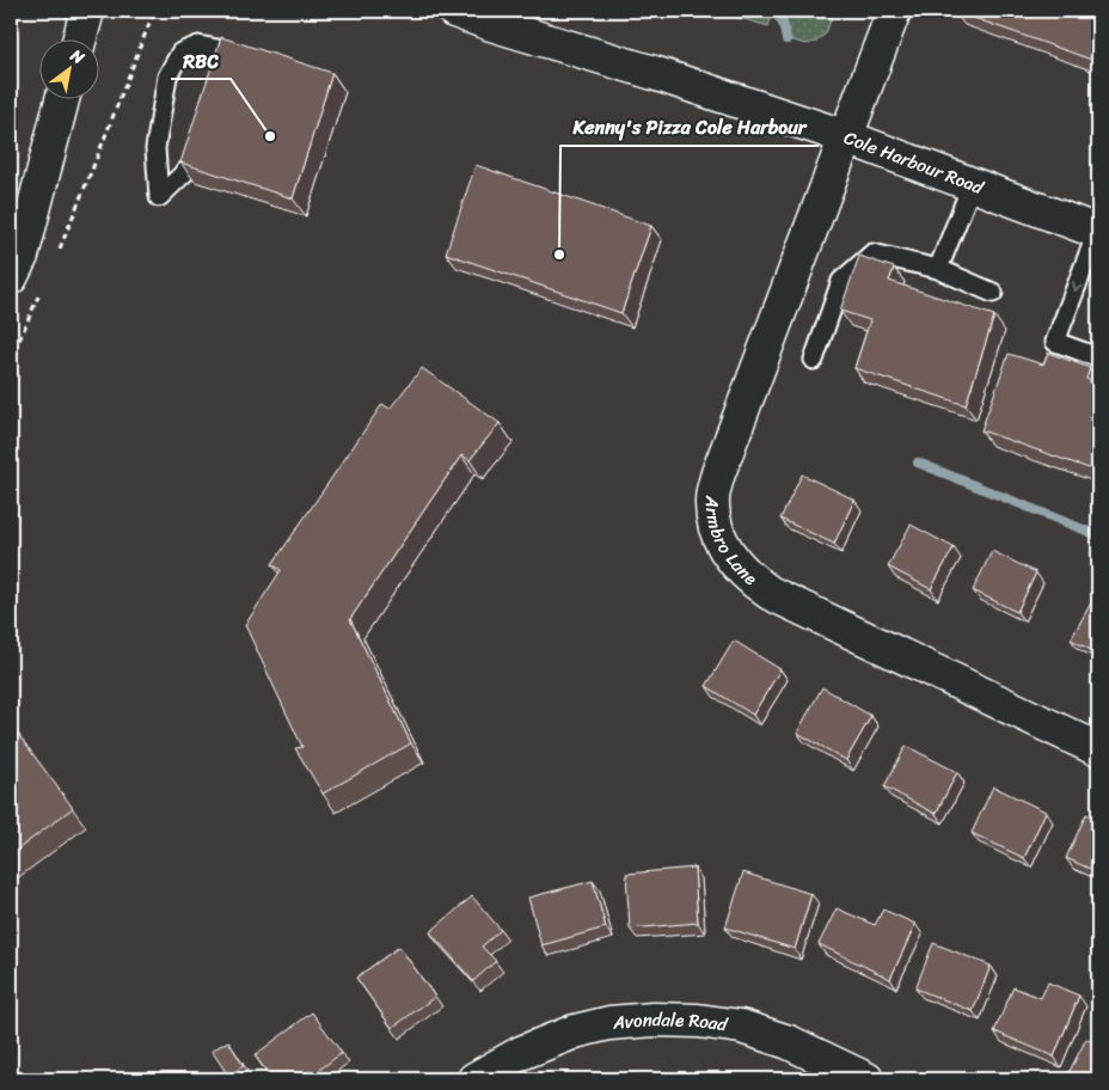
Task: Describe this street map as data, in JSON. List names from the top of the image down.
{
  "streets": {
    "street": ["Cole Harbour Road", "Armbro Lane", "Avondale Road"]
  },
  "crossings": [
    ["Cole Harbour Road", "Armbro Lane"]
  ],
  "places": ["RBC", "Kenny's Pizza Cole Harbour"],
  "north": "top right"
}
